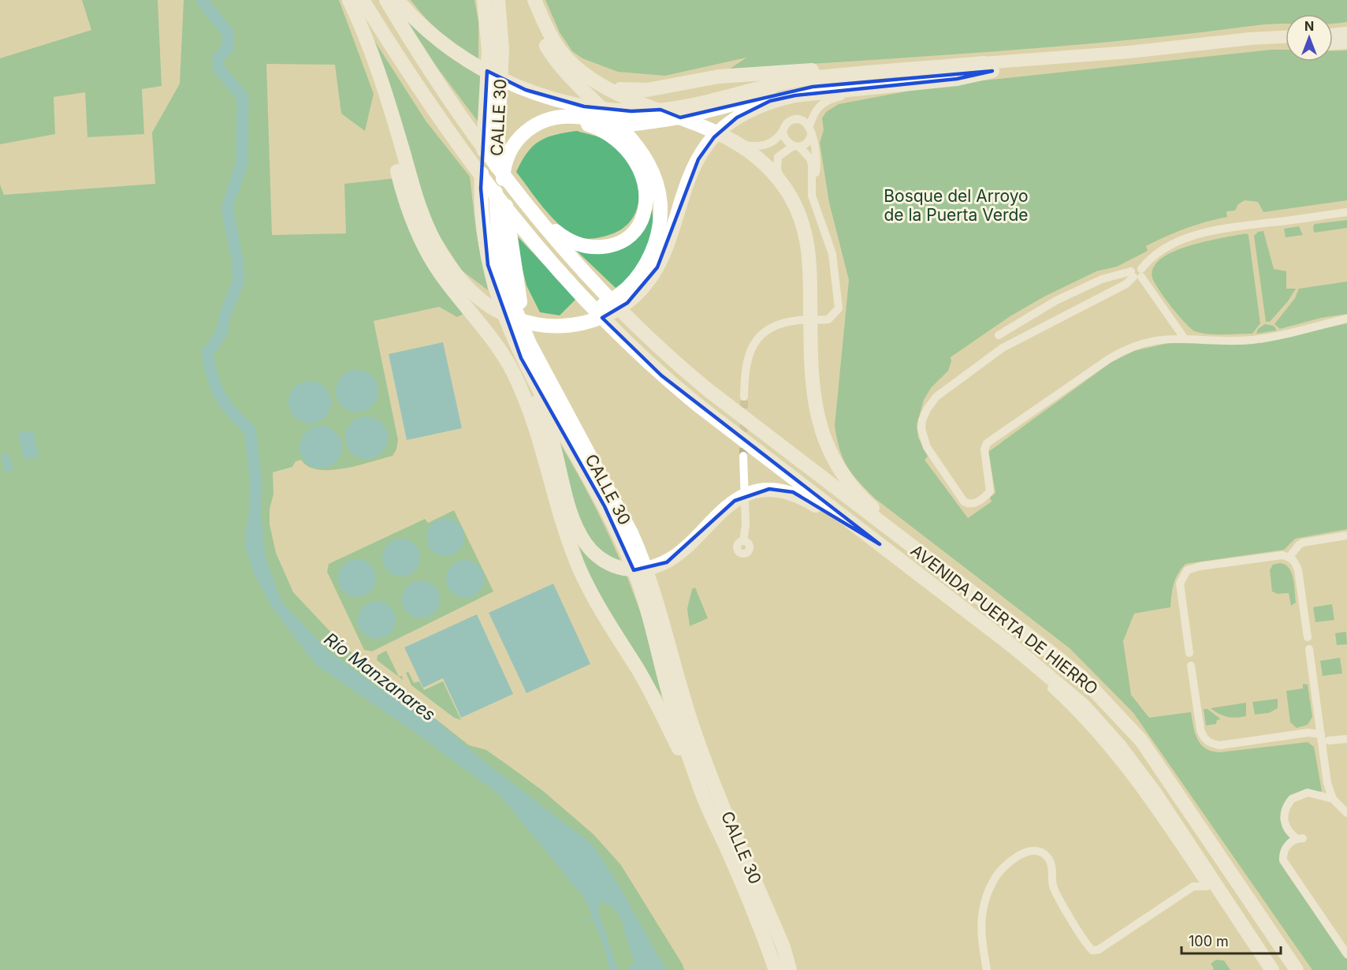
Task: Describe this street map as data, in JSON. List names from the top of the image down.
{
  "streets": {
    "highway": ["CALLE 30", "AVENIDA PUERTA DE HIERRO"]
  },
  "water": ["Río Manzanares"],
  "parks": ["Bosque del Arroyo de la Puerta Verde"],
  "scale_bar": "100 m",
  "north": "top"
}
